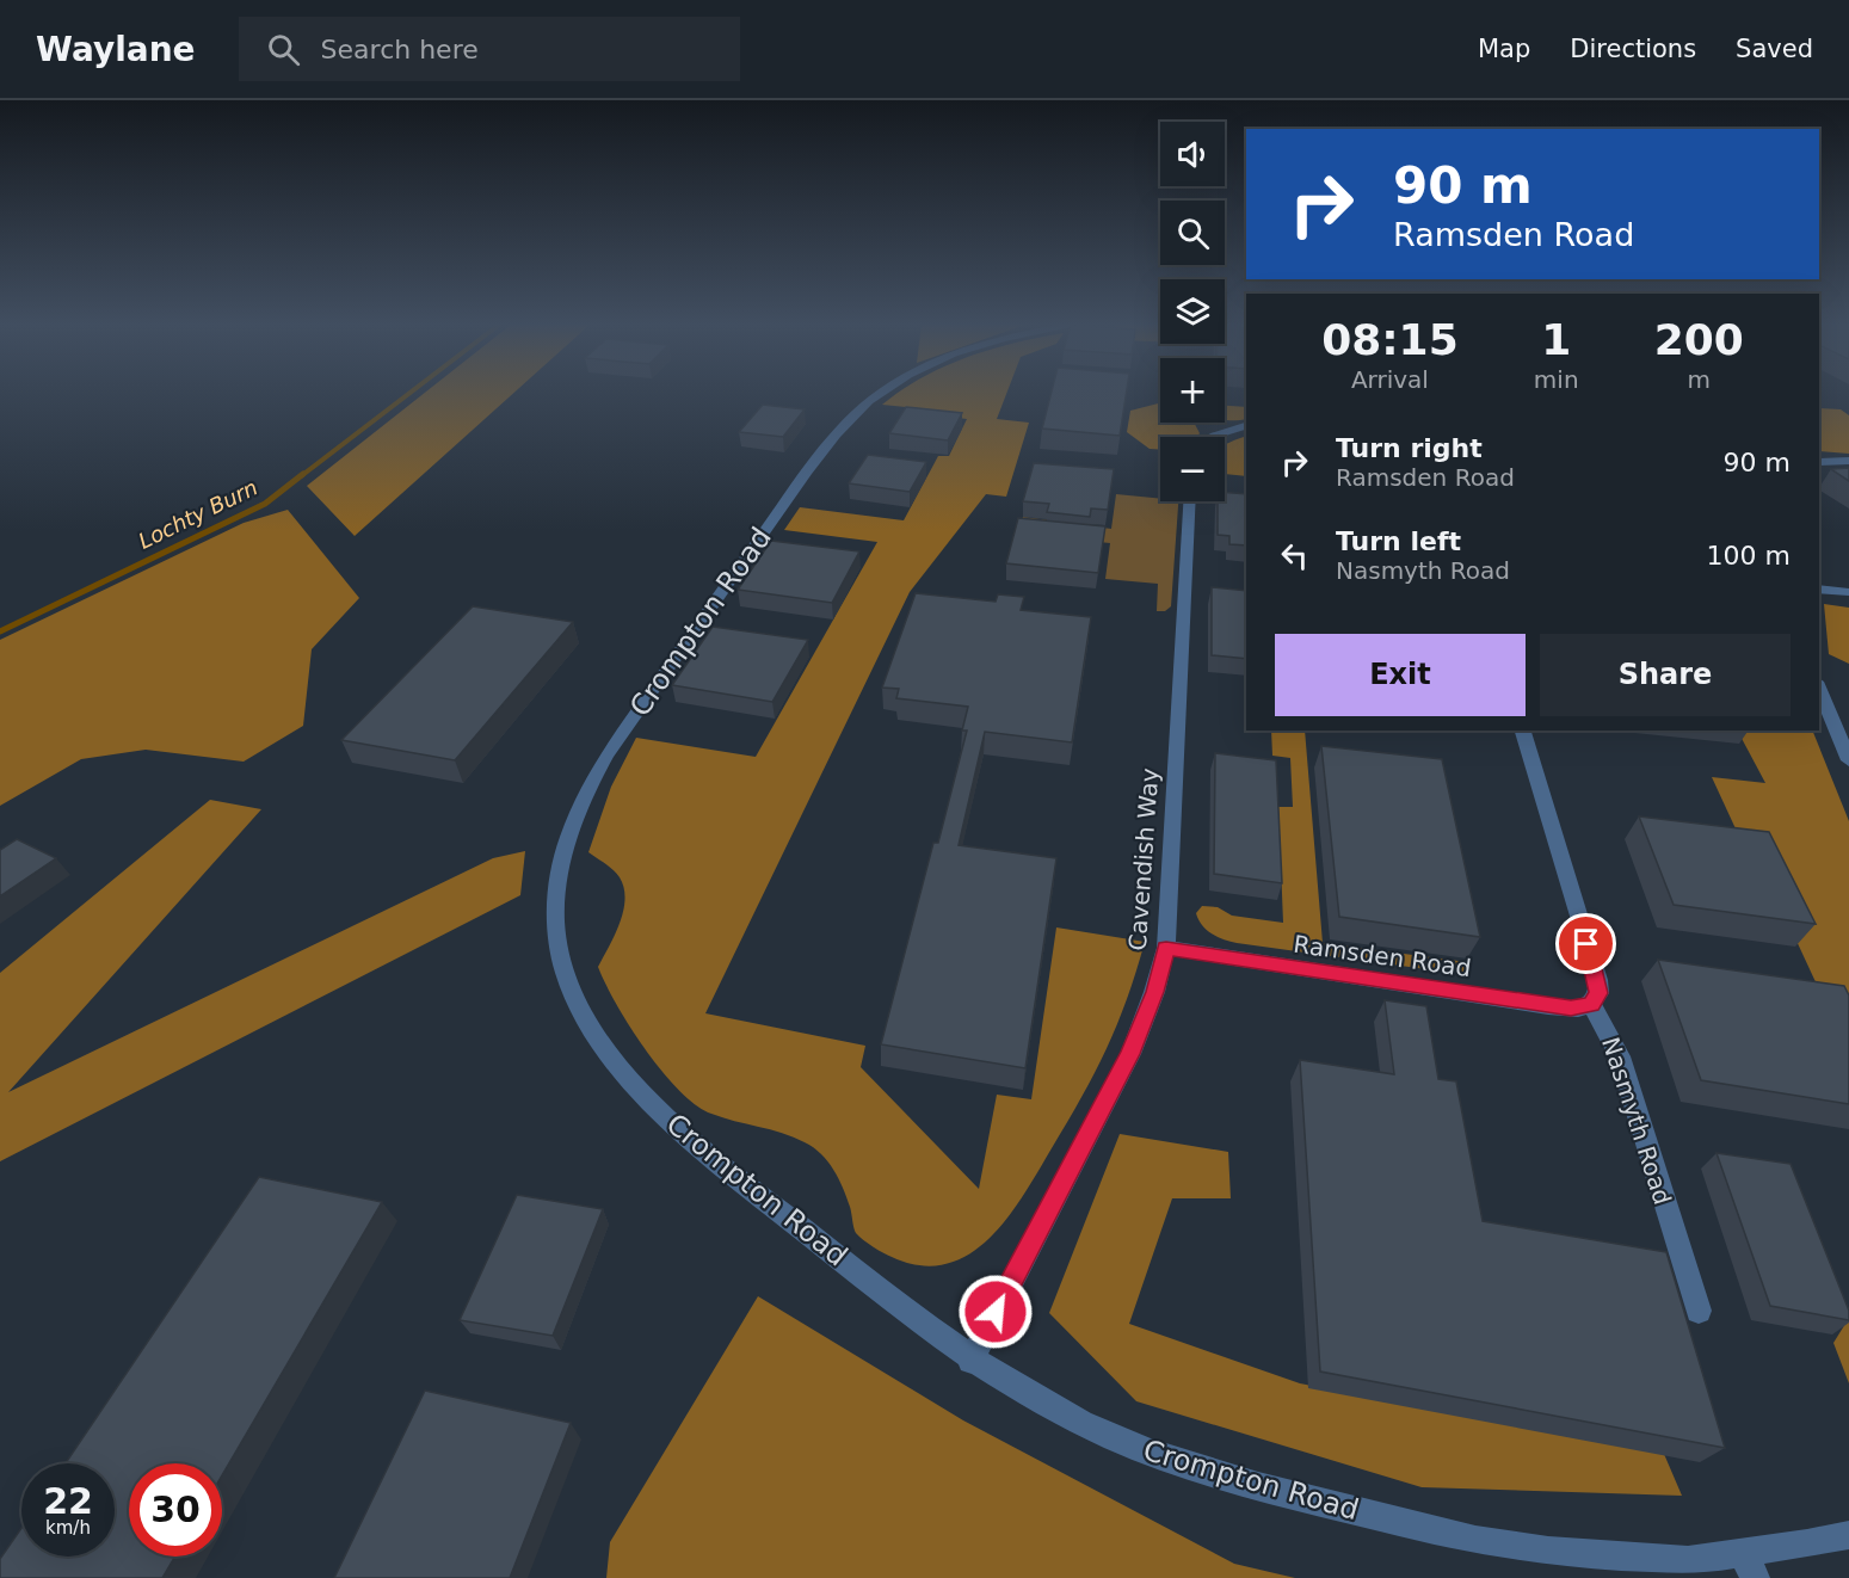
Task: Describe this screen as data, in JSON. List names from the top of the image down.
{
  "streets": {
    "street": [
      "Crompton Road",
      "Cavendish Way",
      "Ramsden Road",
      "Nasmyth Road"
    ]
  },
  "crossings": [
    ["Crompton Road", "Cavendish Way"],
    ["Cavendish Way", "Ramsden Road"],
    ["Ramsden Road", "Nasmyth Road"]
  ],
  "water": ["Lochty Burn"],
  "page": {
    "header": "Waylane",
    "search": "Search here",
    "nav": ["Map", "Directions", "Saved"],
    "map_buttons": ["+", "−"],
    "turn": ["90 m", "Ramsden Road"],
    "eta": [
      "08:15",
      "Arrival",
      "1",
      "min",
      "200",
      "m"
    ],
    "list": [
      {
        "name": "Turn right",
        "note": "Ramsden Road",
        "value": "90 m"
      },
      {
        "name": "Turn left",
        "note": "Nasmyth Road",
        "value": "100 m"
      }
    ],
    "buttons": ["Exit", "Share"],
    "speed": "22 km/h",
    "limit": "30"
  }
}
